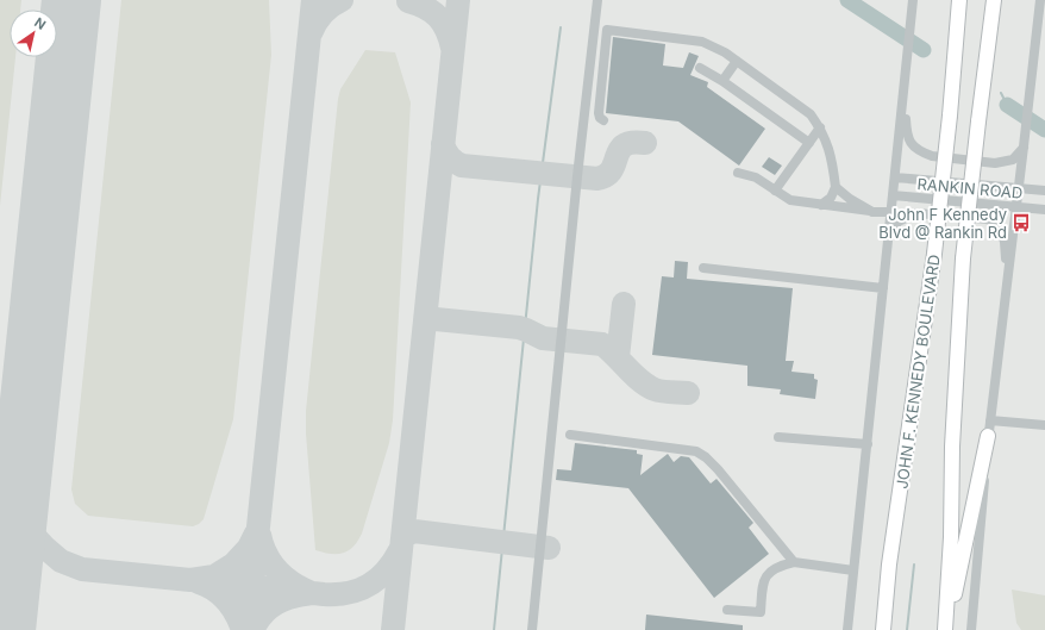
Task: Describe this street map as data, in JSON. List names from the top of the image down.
{
  "streets": {
    "highway": ["JOHN F. KENNEDY BOULEVARD"],
    "street": ["RANKIN ROAD"]
  },
  "places": {
    "bus stop": ["John F Kennedy Blvd @ Rankin Rd"]
  },
  "north": "top right"
}
